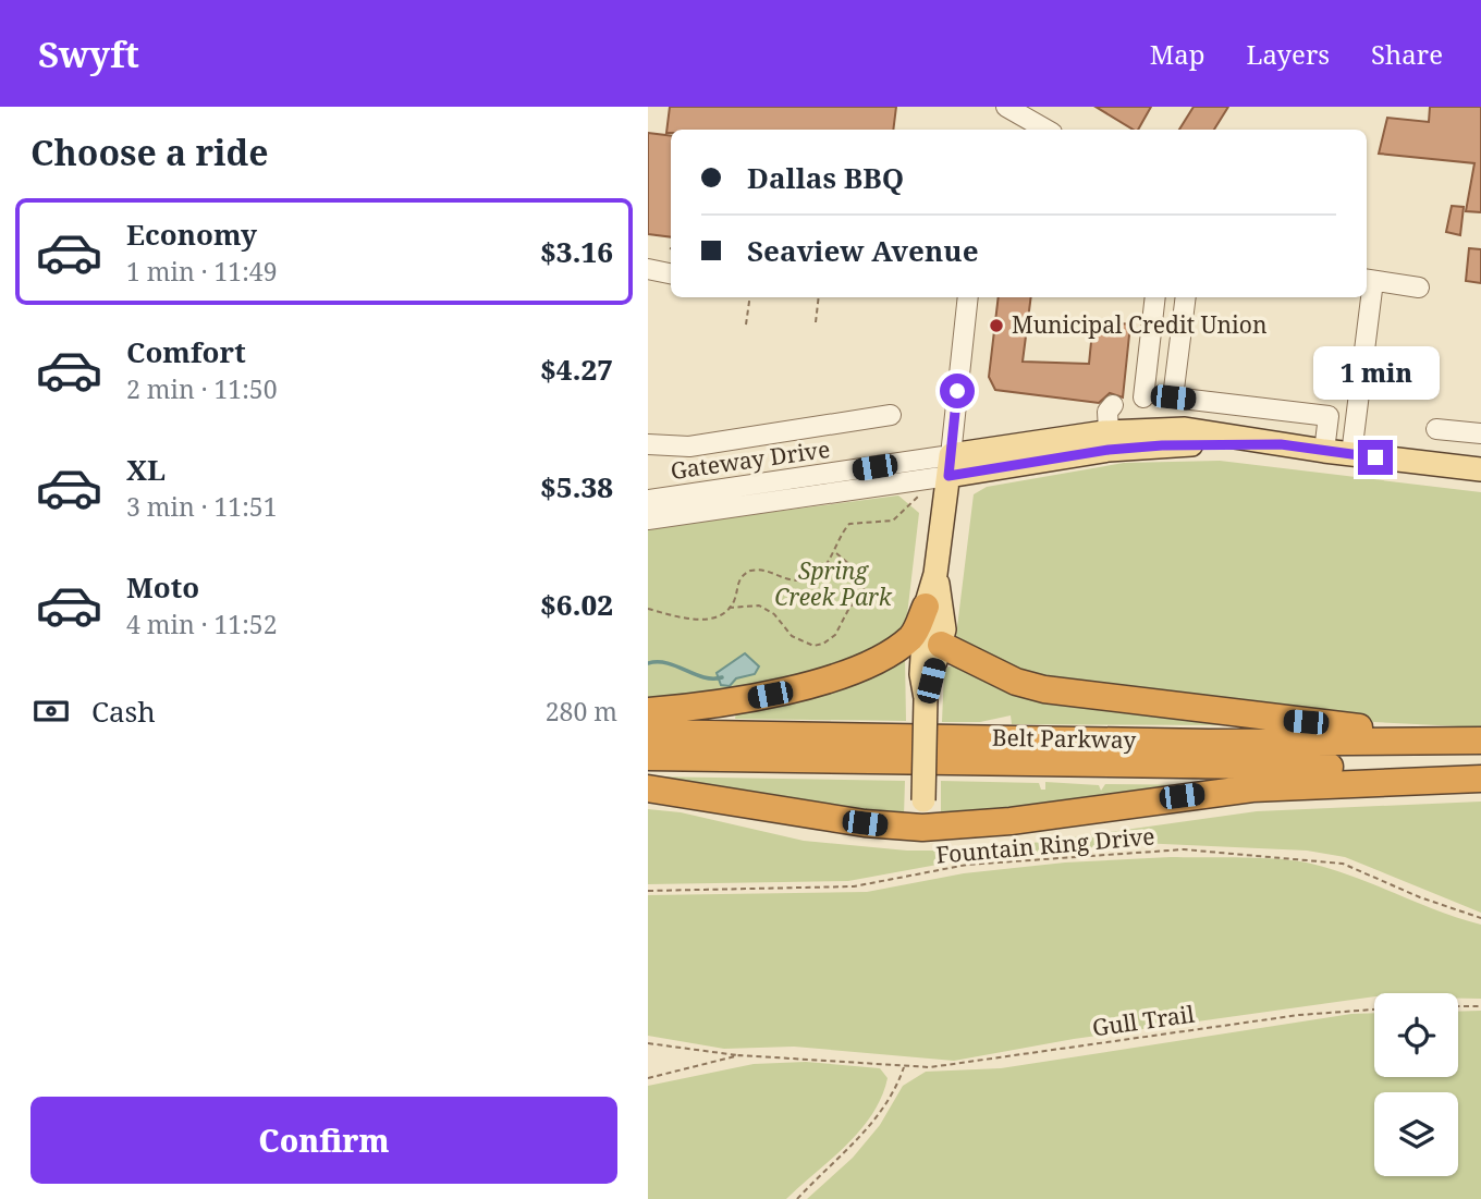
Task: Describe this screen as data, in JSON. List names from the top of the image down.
{
  "streets": {
    "highway": ["Belt Parkway"],
    "street": ["Gateway Drive"],
    "path": ["Fountain Ring Drive", "Gull Trail"]
  },
  "parks": ["Spring Creek Park"],
  "places": ["Municipal Credit Union"],
  "page": {
    "header": "Swyft",
    "nav": ["Map", "Layers", "Share"],
    "heading": "Choose a ride",
    "banner": ["Dallas BBQ", "Seaview Avenue"],
    "list": [
      {
        "name": "Economy",
        "note": "1 min · 11:49",
        "value": "$3.16"
      },
      {
        "name": "Comfort",
        "note": "2 min · 11:50",
        "value": "$4.27"
      },
      {
        "name": "XL",
        "note": "3 min · 11:51",
        "value": "$5.38"
      },
      {
        "name": "Moto",
        "note": "4 min · 11:52",
        "value": "$6.02"
      }
    ],
    "bubble": "1 min",
    "pay": ["Cash", "280 m"],
    "buttons": "Confirm"
  }
}
